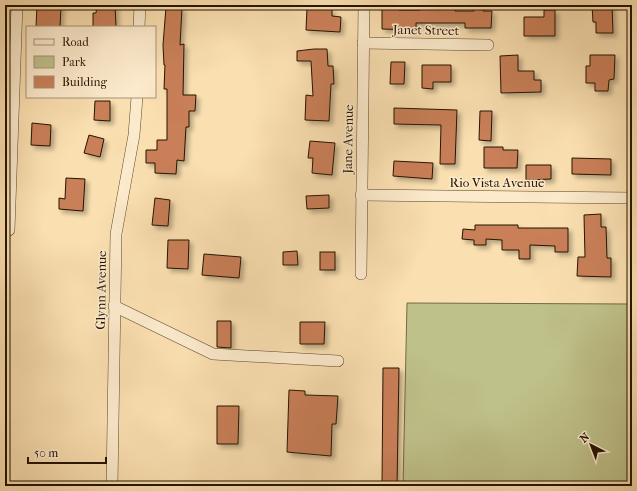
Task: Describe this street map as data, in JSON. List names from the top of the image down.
{
  "streets": {
    "street": [
      "Janet Street",
      "Jane Avenue",
      "Rio Vista Avenue",
      "Glynn Avenue"
    ]
  },
  "crossings": [
    ["Janet Street", "Jane Avenue"],
    ["Jane Avenue", "Rio Vista Avenue"]
  ],
  "legend": ["Road", "Park", "Building"],
  "scale_bar": "50 m",
  "north": "top left"
}
